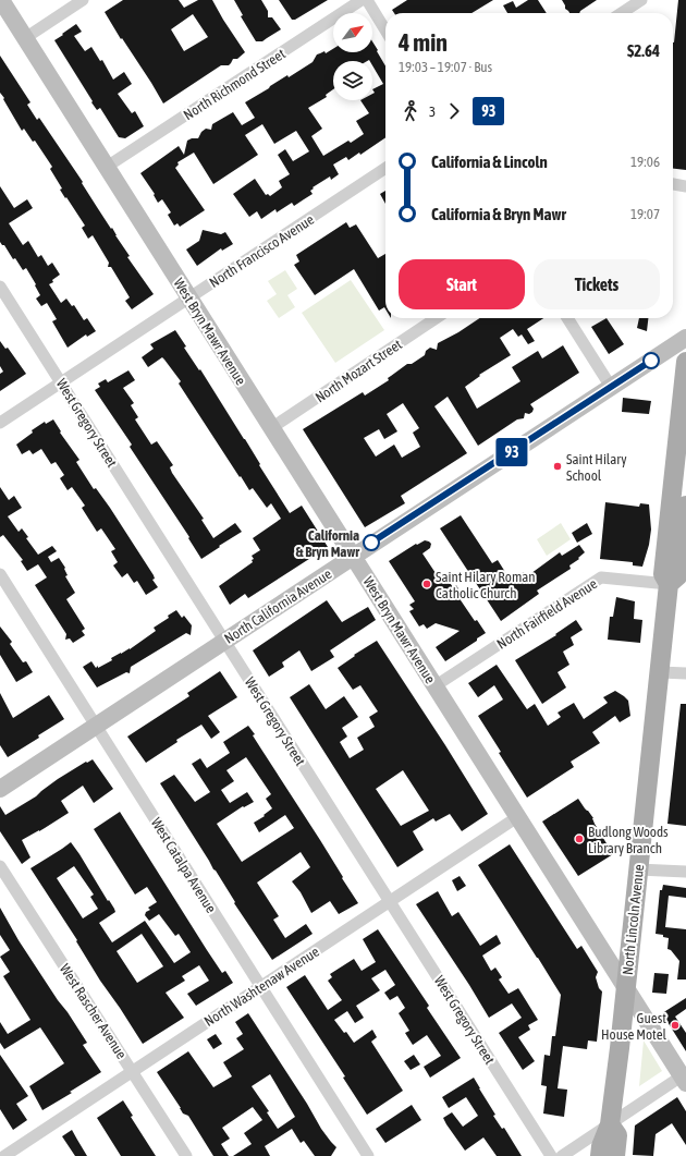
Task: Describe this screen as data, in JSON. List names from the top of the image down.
{
  "streets": {
    "main road": ["North Lincoln Avenue"],
    "street": [
      "North Richmond Street",
      "North Francisco Avenue",
      "West Bryn Mawr Avenue",
      "North Mozart Street",
      "West Gregory Street",
      "North California Avenue",
      "North Fairfield Avenue",
      "West Catalpa Avenue",
      "North Washtenaw Avenue",
      "West Rascher Avenue"
    ]
  },
  "crossings": [
    ["North Richmond Street", "West Bryn Mawr Avenue"],
    ["North Francisco Avenue", "West Bryn Mawr Avenue"],
    ["North Francisco Avenue", "West Gregory Street"],
    ["West Bryn Mawr Avenue", "North Mozart Street"],
    ["West Bryn Mawr Avenue", "North California Avenue"],
    ["West Bryn Mawr Avenue", "North Fairfield Avenue"],
    ["West Bryn Mawr Avenue", "North Lincoln Avenue"],
    ["West Bryn Mawr Avenue", "North Washtenaw Avenue"],
    ["West Gregory Street", "North California Avenue"],
    ["West Gregory Street", "North Washtenaw Avenue"],
    ["North California Avenue", "West Catalpa Avenue"],
    ["North Fairfield Avenue", "North Lincoln Avenue"],
    ["West Catalpa Avenue", "North Washtenaw Avenue"],
    ["North Washtenaw Avenue", "West Rascher Avenue"]
  ],
  "places": [
    "Saint Hilary School",
    "California & Bryn Mawr",
    "Saint Hilary Roman Catholic Church",
    "Budlong Woods Library Branch",
    "Guest House Motel"
  ],
  "lines": ["bus line 93"],
  "north": "top right",
  "page": {
    "on_map": "93",
    "heading": ["4 min", "19:03 – 19:07 · Bus", "$2.64"],
    "legs": ["3", "93"],
    "list": [
      {
        "name": "California & Lincoln",
        "value": "19:06"
      },
      {
        "name": "California & Bryn Mawr",
        "value": "19:07"
      }
    ],
    "buttons": ["Start", "Tickets"]
  }
}
